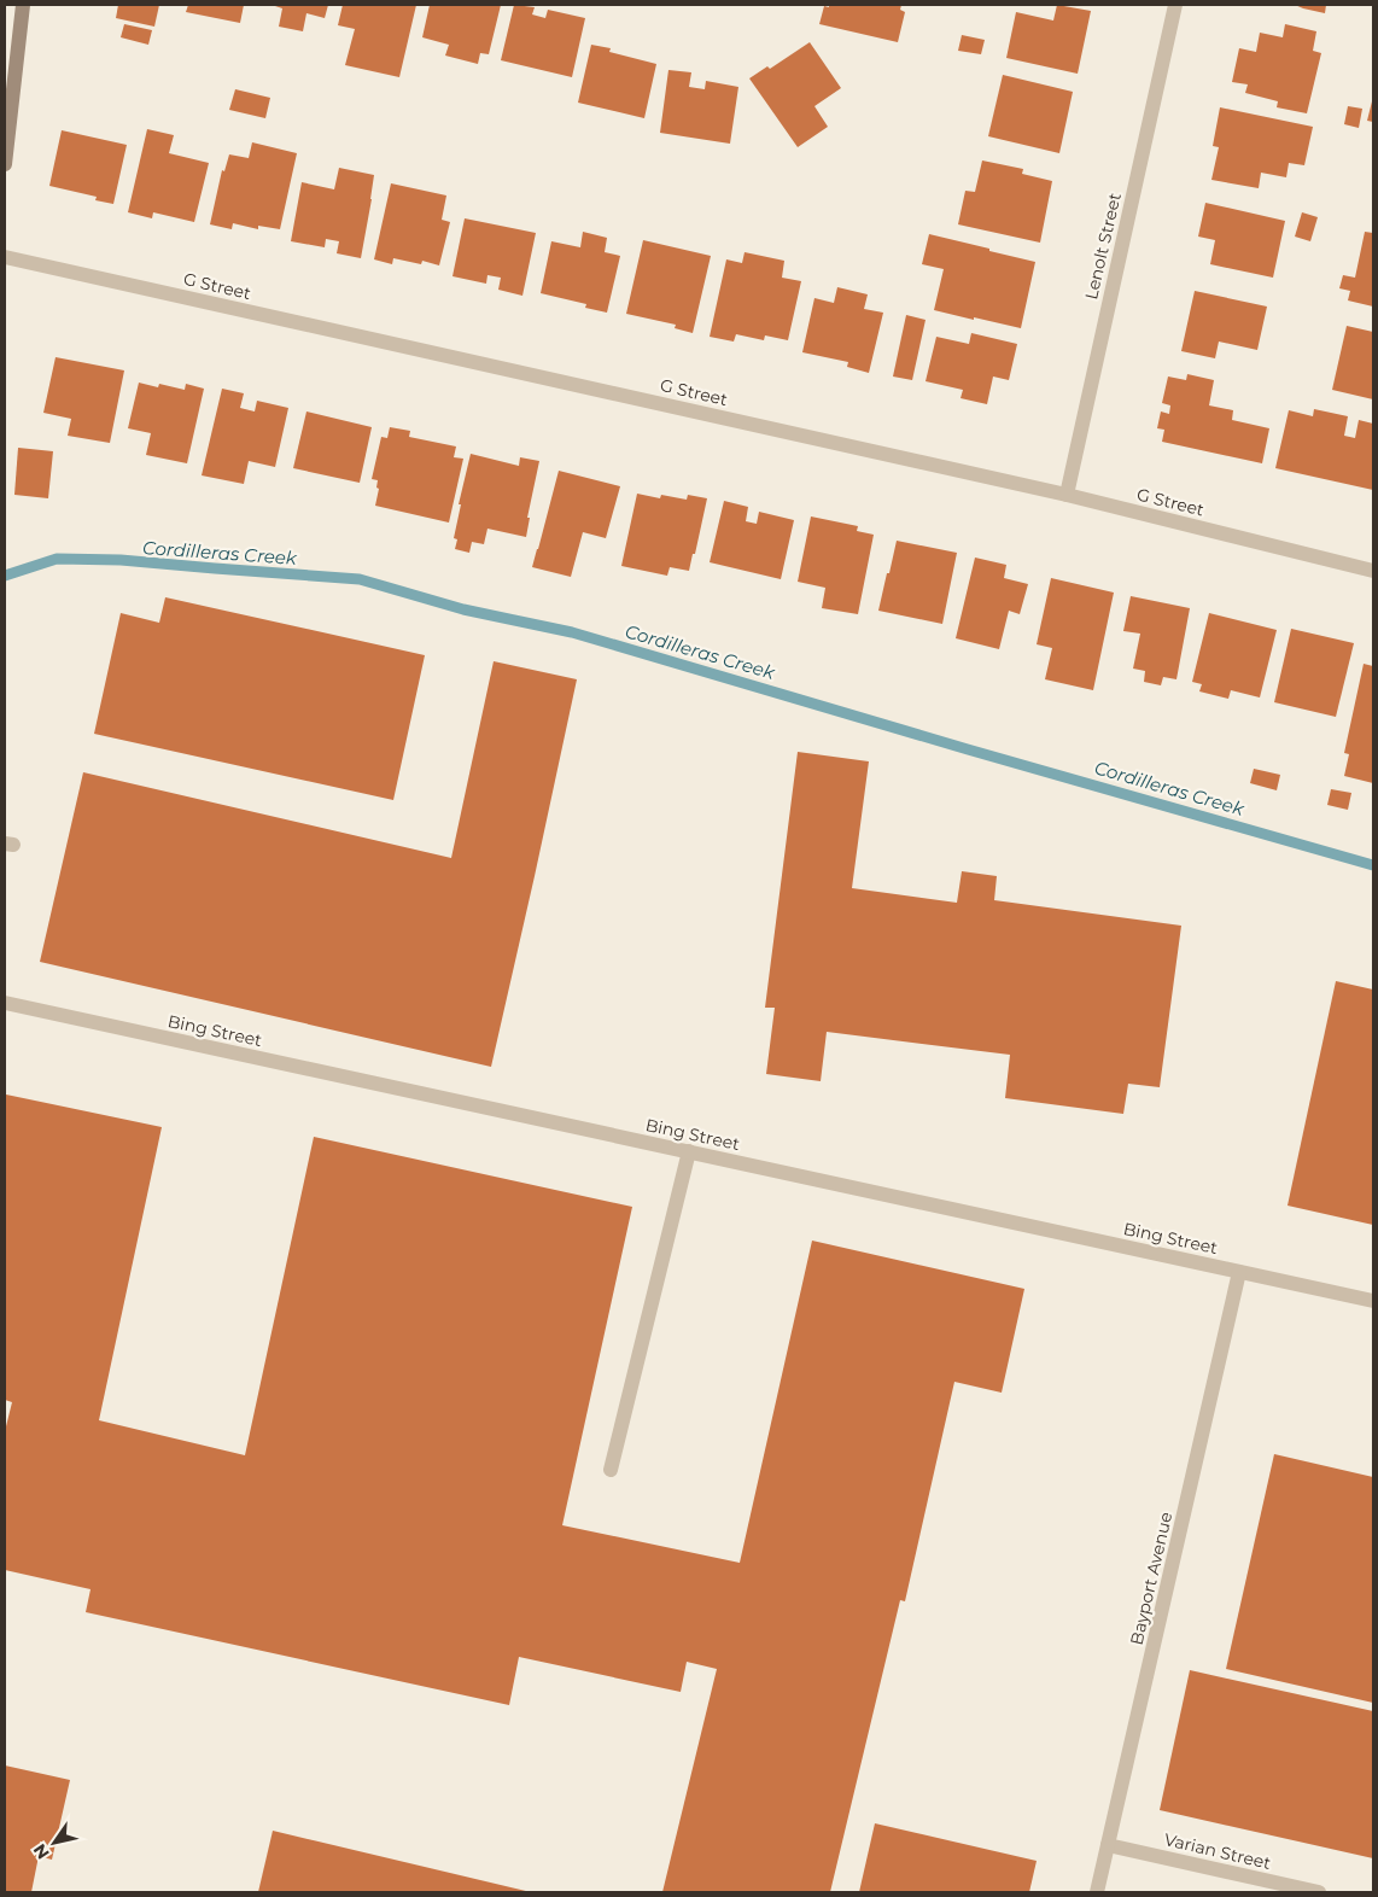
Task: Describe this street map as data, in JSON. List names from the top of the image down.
{
  "streets": {
    "street": [
      "Lenolt Street",
      "G Street",
      "Bing Street",
      "Bayport Avenue",
      "Varian Street"
    ]
  },
  "crossings": [
    ["Lenolt Street", "G Street"],
    ["Bing Street", "Bayport Avenue"],
    ["Bayport Avenue", "Varian Street"]
  ],
  "water": ["Cordilleras Creek"],
  "north": "bottom left"
}
